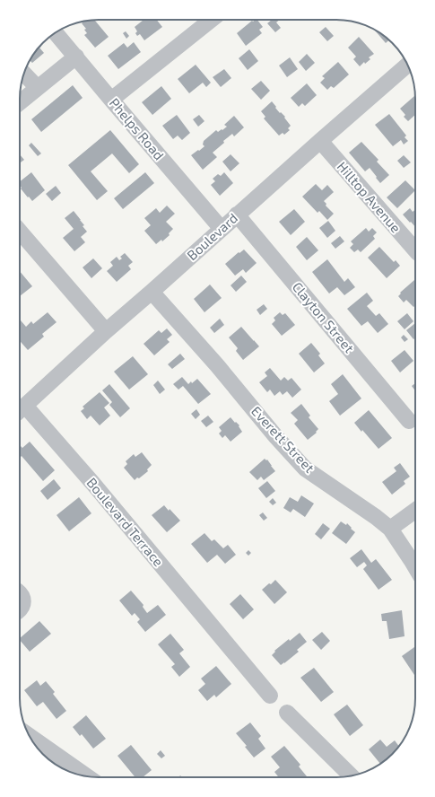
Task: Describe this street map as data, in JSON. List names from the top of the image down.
{
  "streets": {
    "street": [
      "Phelps Road",
      "Hilltop Avenue",
      "Boulevard",
      "Clayton Street",
      "Everett Street",
      "Boulevard Terrace"
    ]
  },
  "crossings": [
    ["Phelps Road", "Boulevard"],
    ["Hilltop Avenue", "Boulevard"],
    ["Boulevard", "Clayton Street"],
    ["Boulevard", "Everett Street"],
    ["Boulevard", "Boulevard Terrace"]
  ]
}
